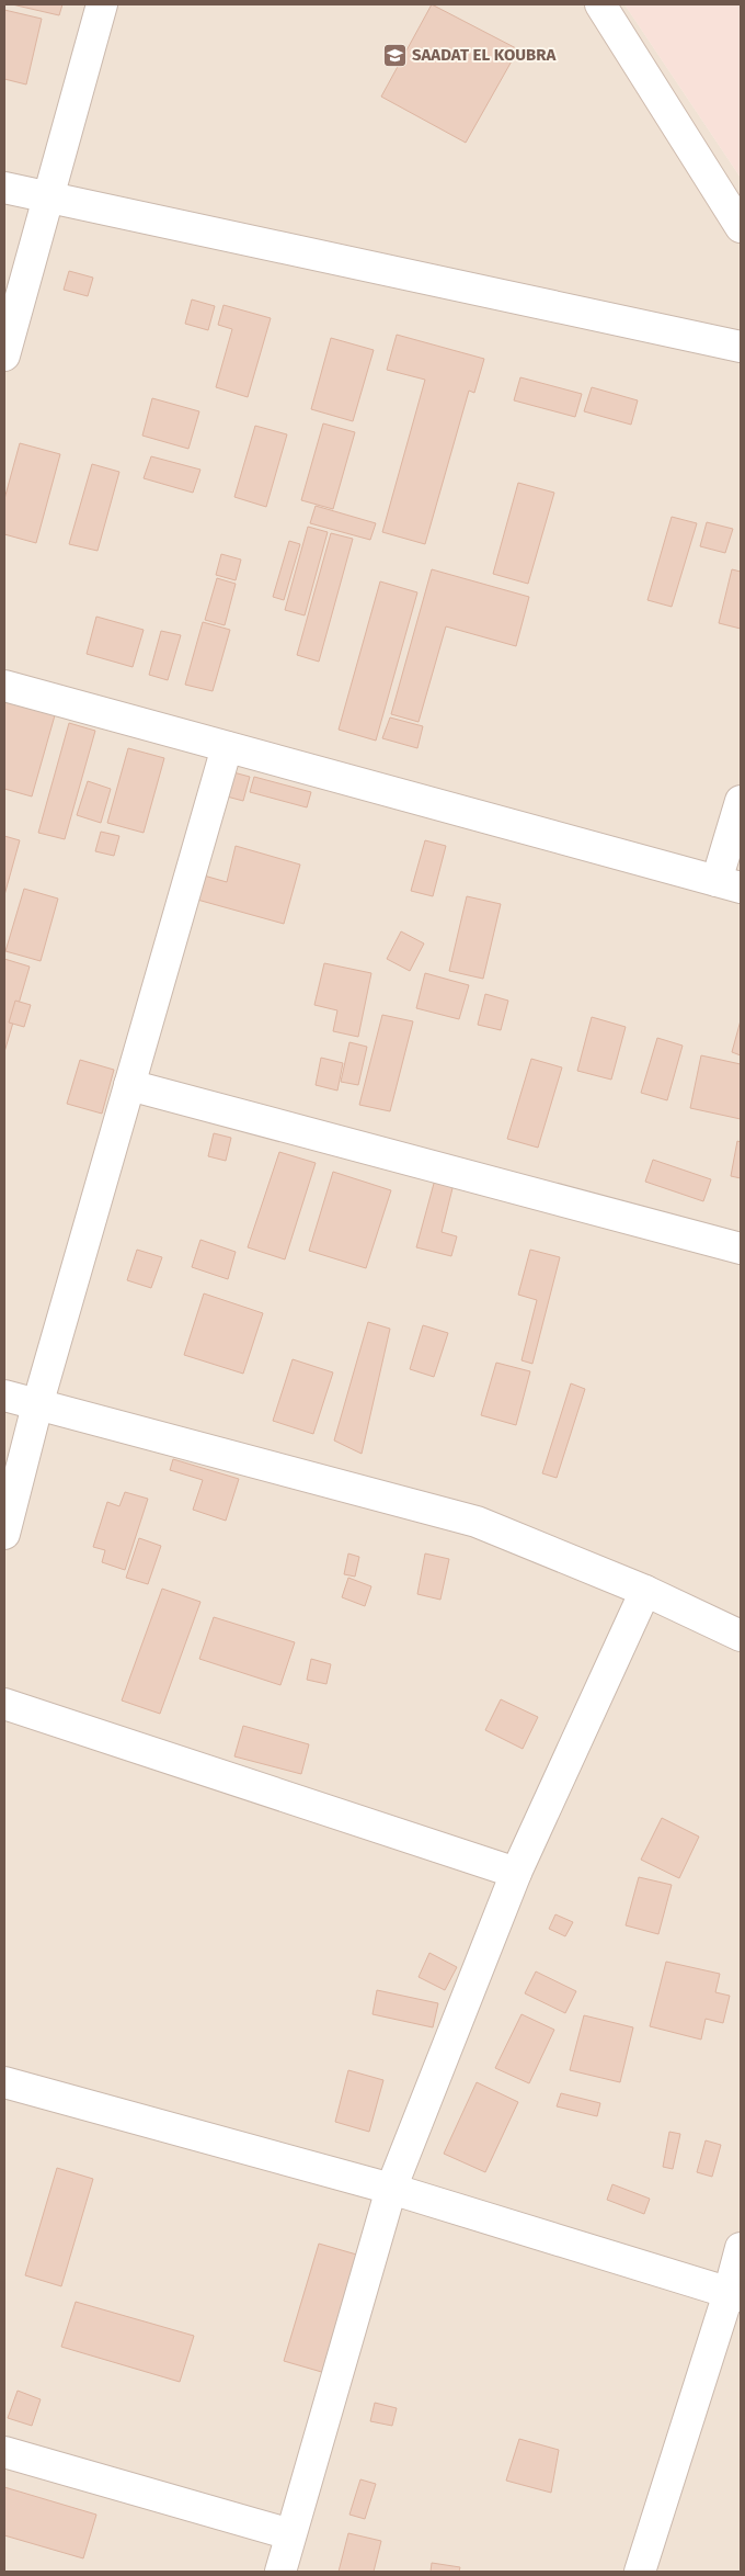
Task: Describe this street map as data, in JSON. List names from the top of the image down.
{
  "places": {
    "school or university": ["SAADAT EL KOUBRA"]
  }
}
